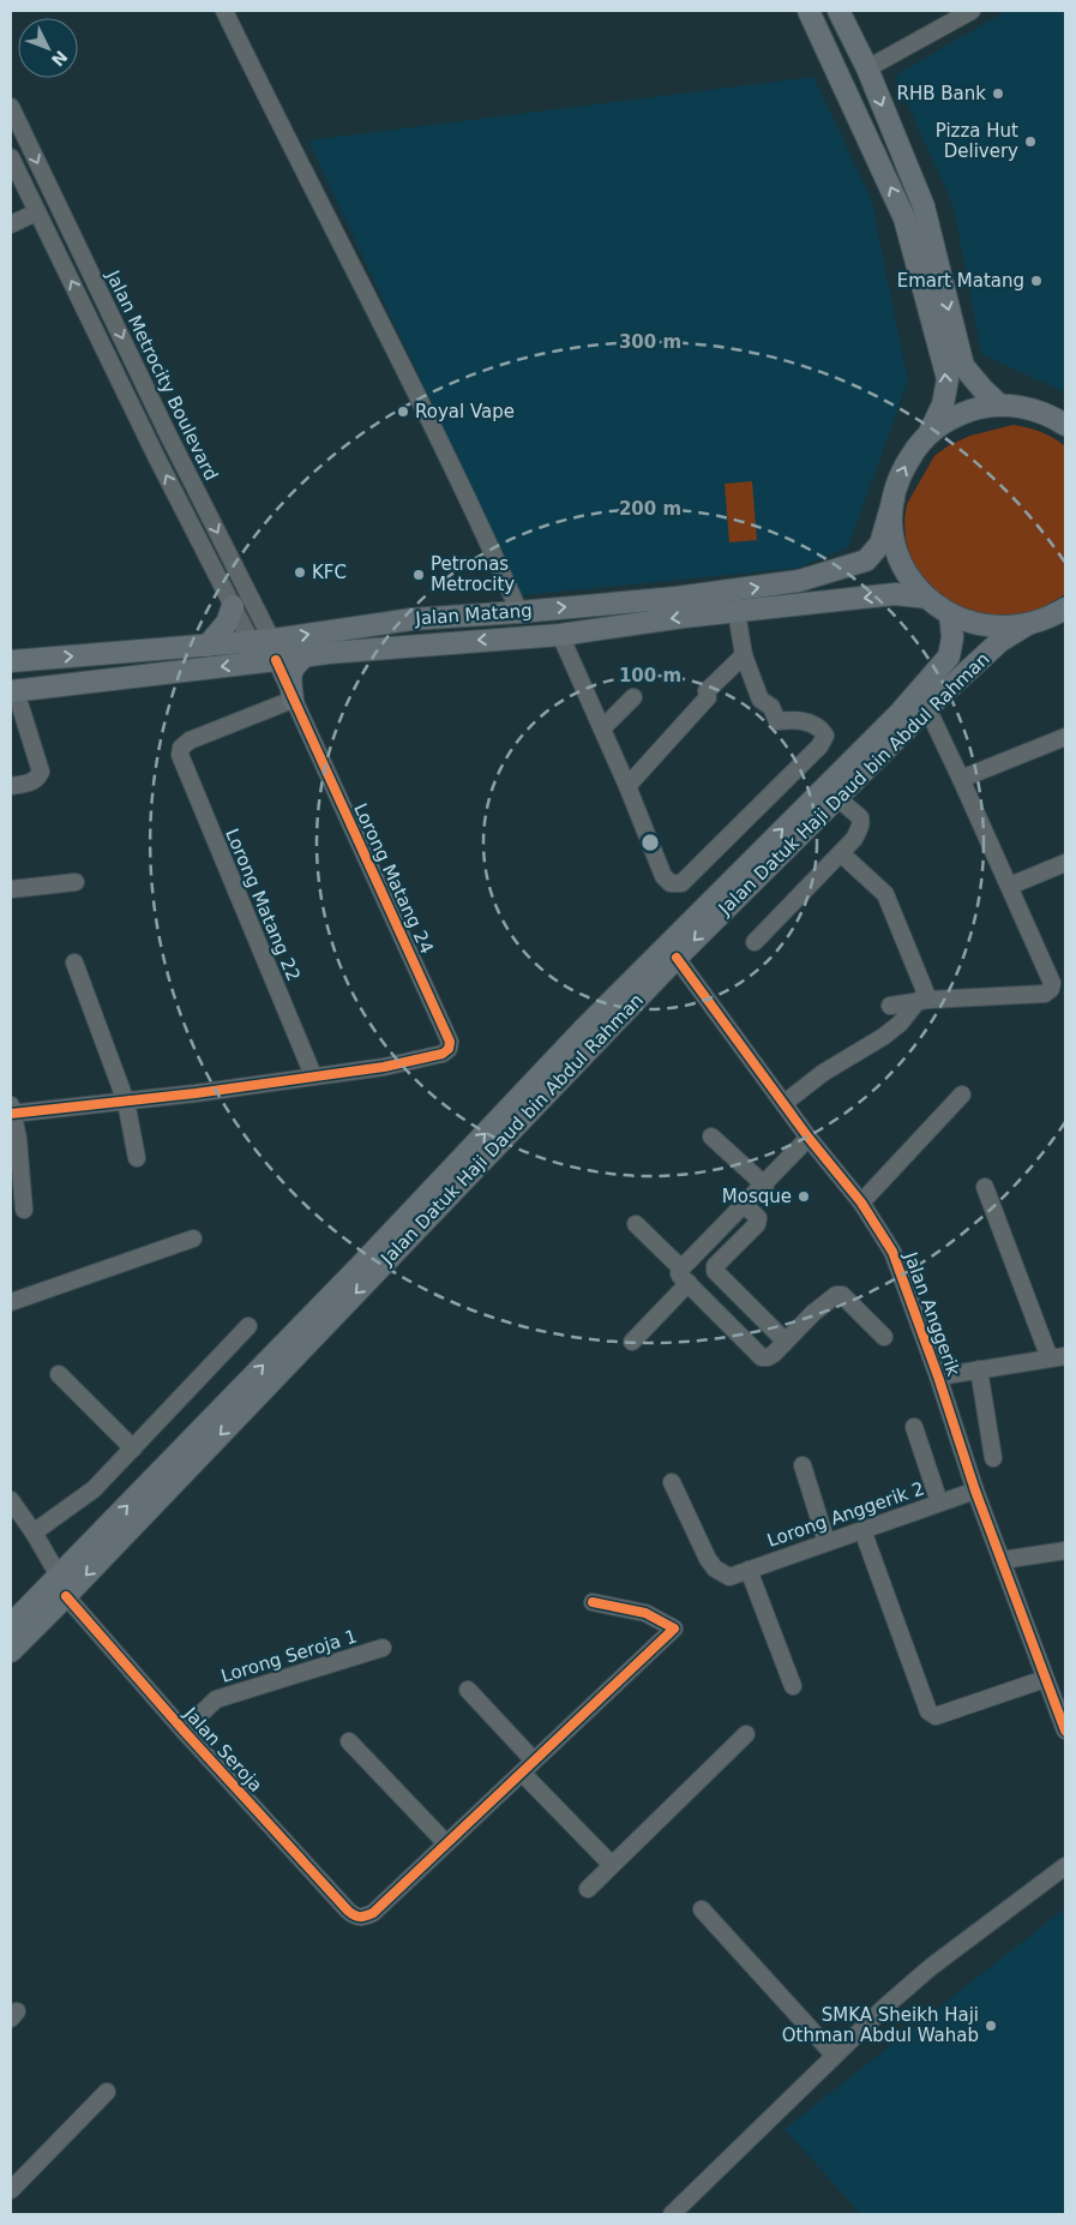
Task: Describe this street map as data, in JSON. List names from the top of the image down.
{
  "streets": {
    "main road": ["Jalan Matang", "Jalan Datuk Haji Daud bin Abdul Rahman"],
    "street": [
      "Jalan Metrocity Boulevard",
      "Lorong Matang 24",
      "Lorong Matang 22",
      "Jalan Anggerik",
      "Lorong Anggerik 2",
      "Lorong Seroja 1",
      "Jalan Seroja"
    ]
  },
  "crossings": [
    ["Jalan Metrocity Boulevard", "Jalan Matang"],
    ["Jalan Metrocity Boulevard", "Lorong Matang 24"],
    ["Jalan Matang", "Lorong Matang 24"],
    ["Jalan Datuk Haji Daud bin Abdul Rahman", "Jalan Anggerik"],
    ["Jalan Datuk Haji Daud bin Abdul Rahman", "Jalan Seroja"],
    ["Lorong Matang 24", "Lorong Matang 22"],
    ["Jalan Anggerik", "Lorong Anggerik 2"],
    ["Lorong Seroja 1", "Jalan Seroja"]
  ],
  "places": [
    "RHB Bank",
    "Pizza Hut Delivery",
    "Emart Matang",
    "Royal Vape",
    "KFC",
    "Petronas Metrocity",
    "Mosque",
    "SMKA Sheikh Haji Othman Abdul Wahab"
  ],
  "north": "bottom right",
  "rings": ["300 m", "200 m", "100 m"]
}
